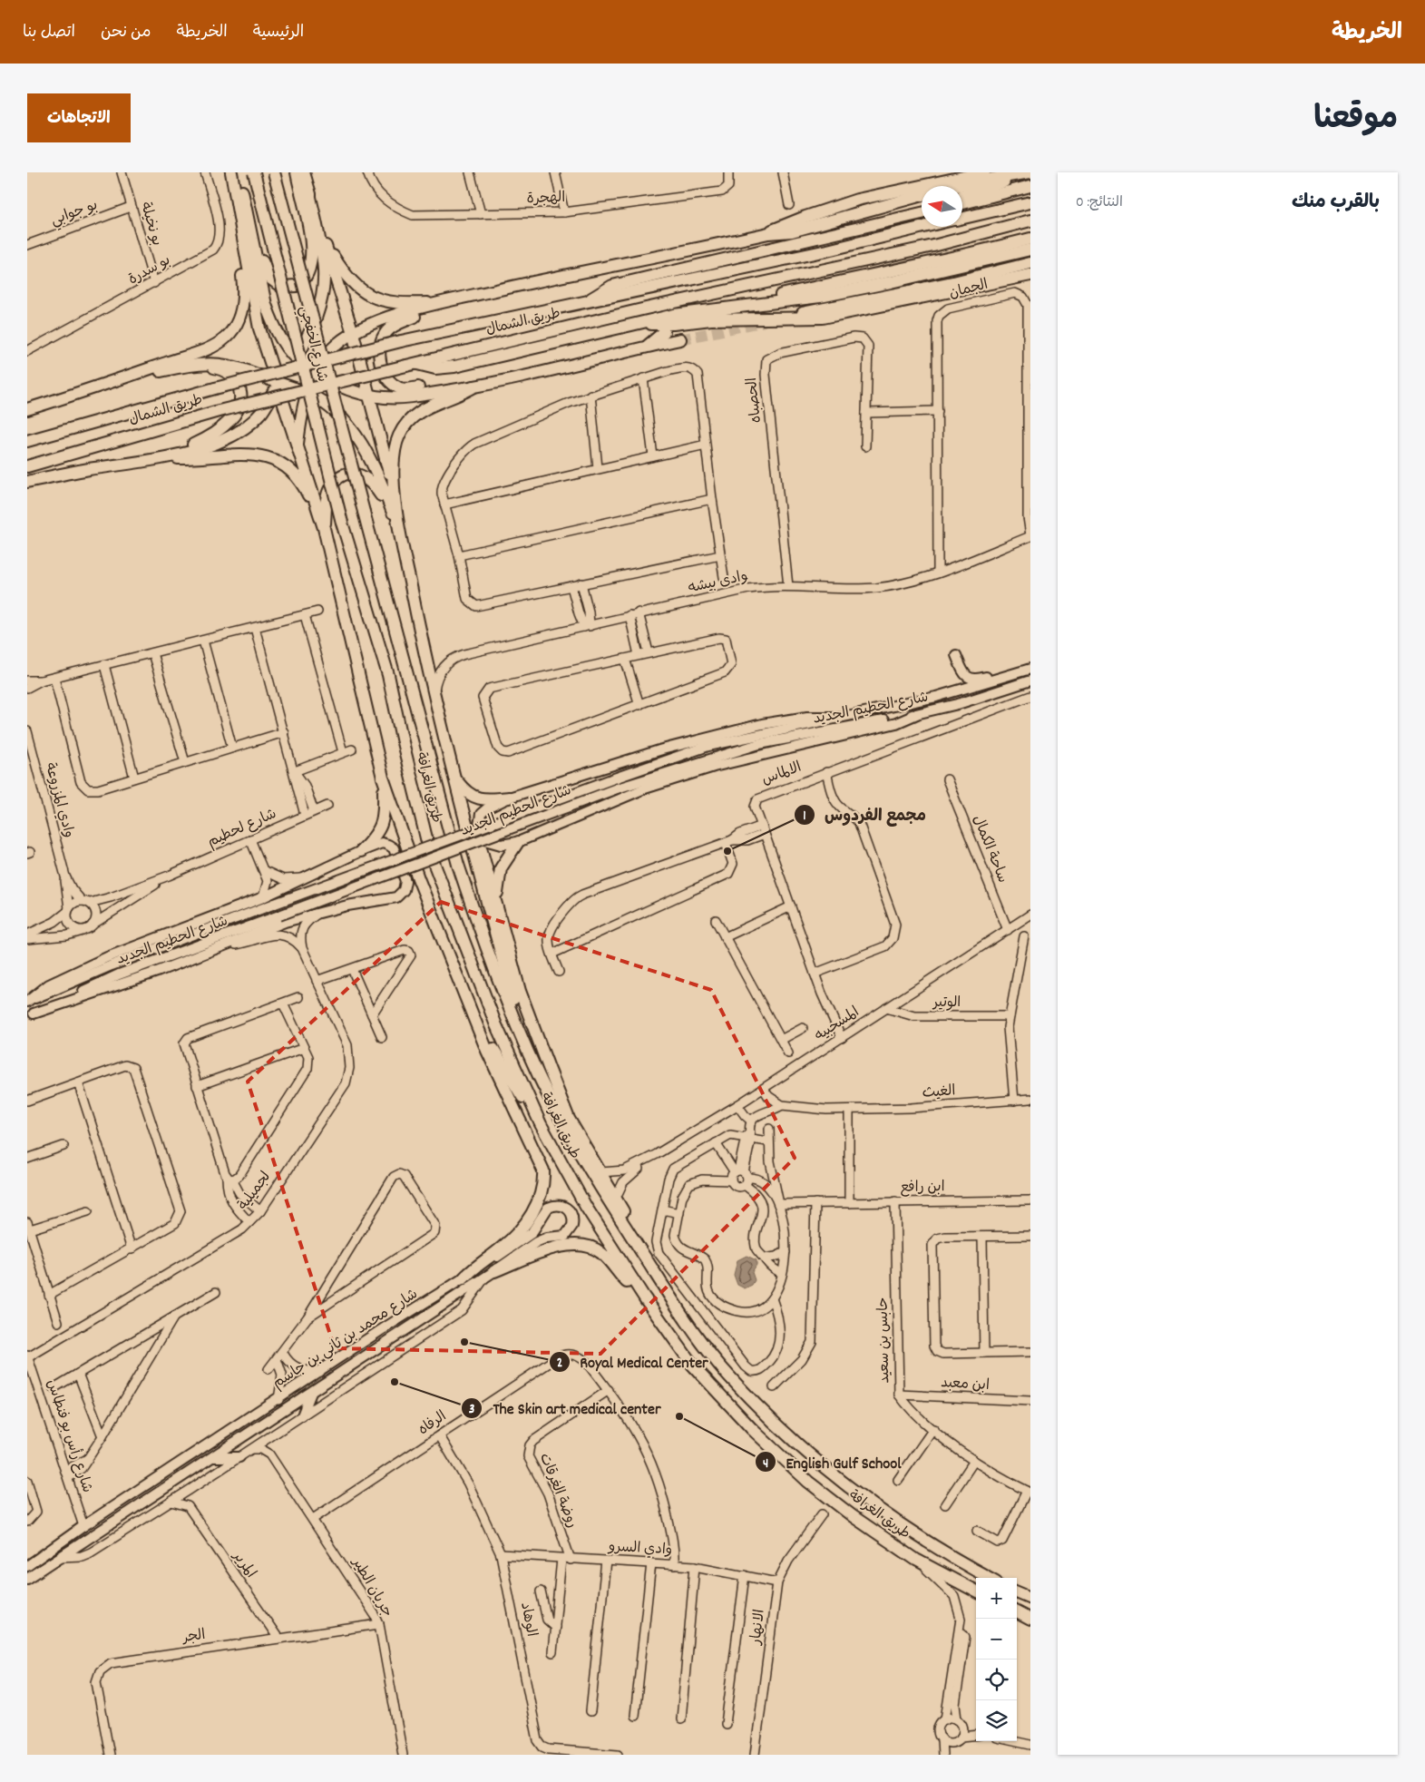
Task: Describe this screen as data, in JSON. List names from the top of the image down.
{
  "streets": {
    "highway": ["طريق الشمال", "شارع الخفجي", "طريق الغرافة"],
    "main road": ["شارع الحطيم الجديد", "شارع محمد بن ثاني بن جاسم"],
    "street": [
      "الهجرة",
      "بو جوابي",
      "بو نخيلة",
      "بو سدرة",
      "الجمان",
      "الحصباه",
      "وادى بيشه",
      "الالماس",
      "وادي المزروعة",
      "شارع لحطيم",
      "ساحة الكمال",
      "الوتير",
      "المسحبيه",
      "الغيث",
      "ابن رافع",
      "لجميلية",
      "حابس بن سعيد",
      "ابن معبد",
      "الرفاه",
      "شارع رأس بو فنطاس",
      "روضة الغرقات",
      "وادي السرو",
      "المرير",
      "جريان الطير",
      "الوهاد",
      "الانهار",
      "الجر"
    ]
  },
  "crossings": [
    ["بو جوابي", "بو نخيلة"],
    ["بو نخيلة", "بو سدرة"],
    ["الجمان", "وادى بيشه"],
    ["شارع الخفجي", "طريق الغرافة"],
    ["الحصباه", "وادى بيشه"],
    ["الالماس", "المسحبيه"],
    ["وادي المزروعة", "شارع لحطيم"],
    ["ساحة الكمال", "المسحبيه"],
    ["الوتير", "المسحبيه"],
    ["ابن رافع", "حابس بن سعيد"],
    ["لجميلية", "شارع رأس بو فنطاس"],
    ["شارع محمد بن ثاني بن جاسم", "شارع رأس بو فنطاس"],
    ["حابس بن سعيد", "ابن معبد"],
    ["الرفاه", "روضة الغرقات"],
    ["الرفاه", "وادي السرو"],
    ["الرفاه", "جريان الطير"],
    ["الرفاه", "الوهاد"],
    ["روضة الغرقات", "وادي السرو"],
    ["وادي السرو", "الوهاد"],
    ["وادي السرو", "الانهار"],
    ["المرير", "الجر"],
    ["جريان الطير", "الجر"]
  ],
  "places": [
    "مجمع الفردوس",
    "Royal Medical Center",
    "The Skin art medical center",
    "English Gulf School"
  ],
  "north": "left",
  "page": {
    "header": "الخريطة",
    "nav": [
      "الرئيسية",
      "الخريطة",
      "من نحن",
      "اتصل بنا"
    ],
    "title": "موقعنا",
    "buttons": "الاتجاهات",
    "heading": ["بالقرب منك", "النتائج: 0"],
    "map_buttons": ["+", "−"]
  }
}
